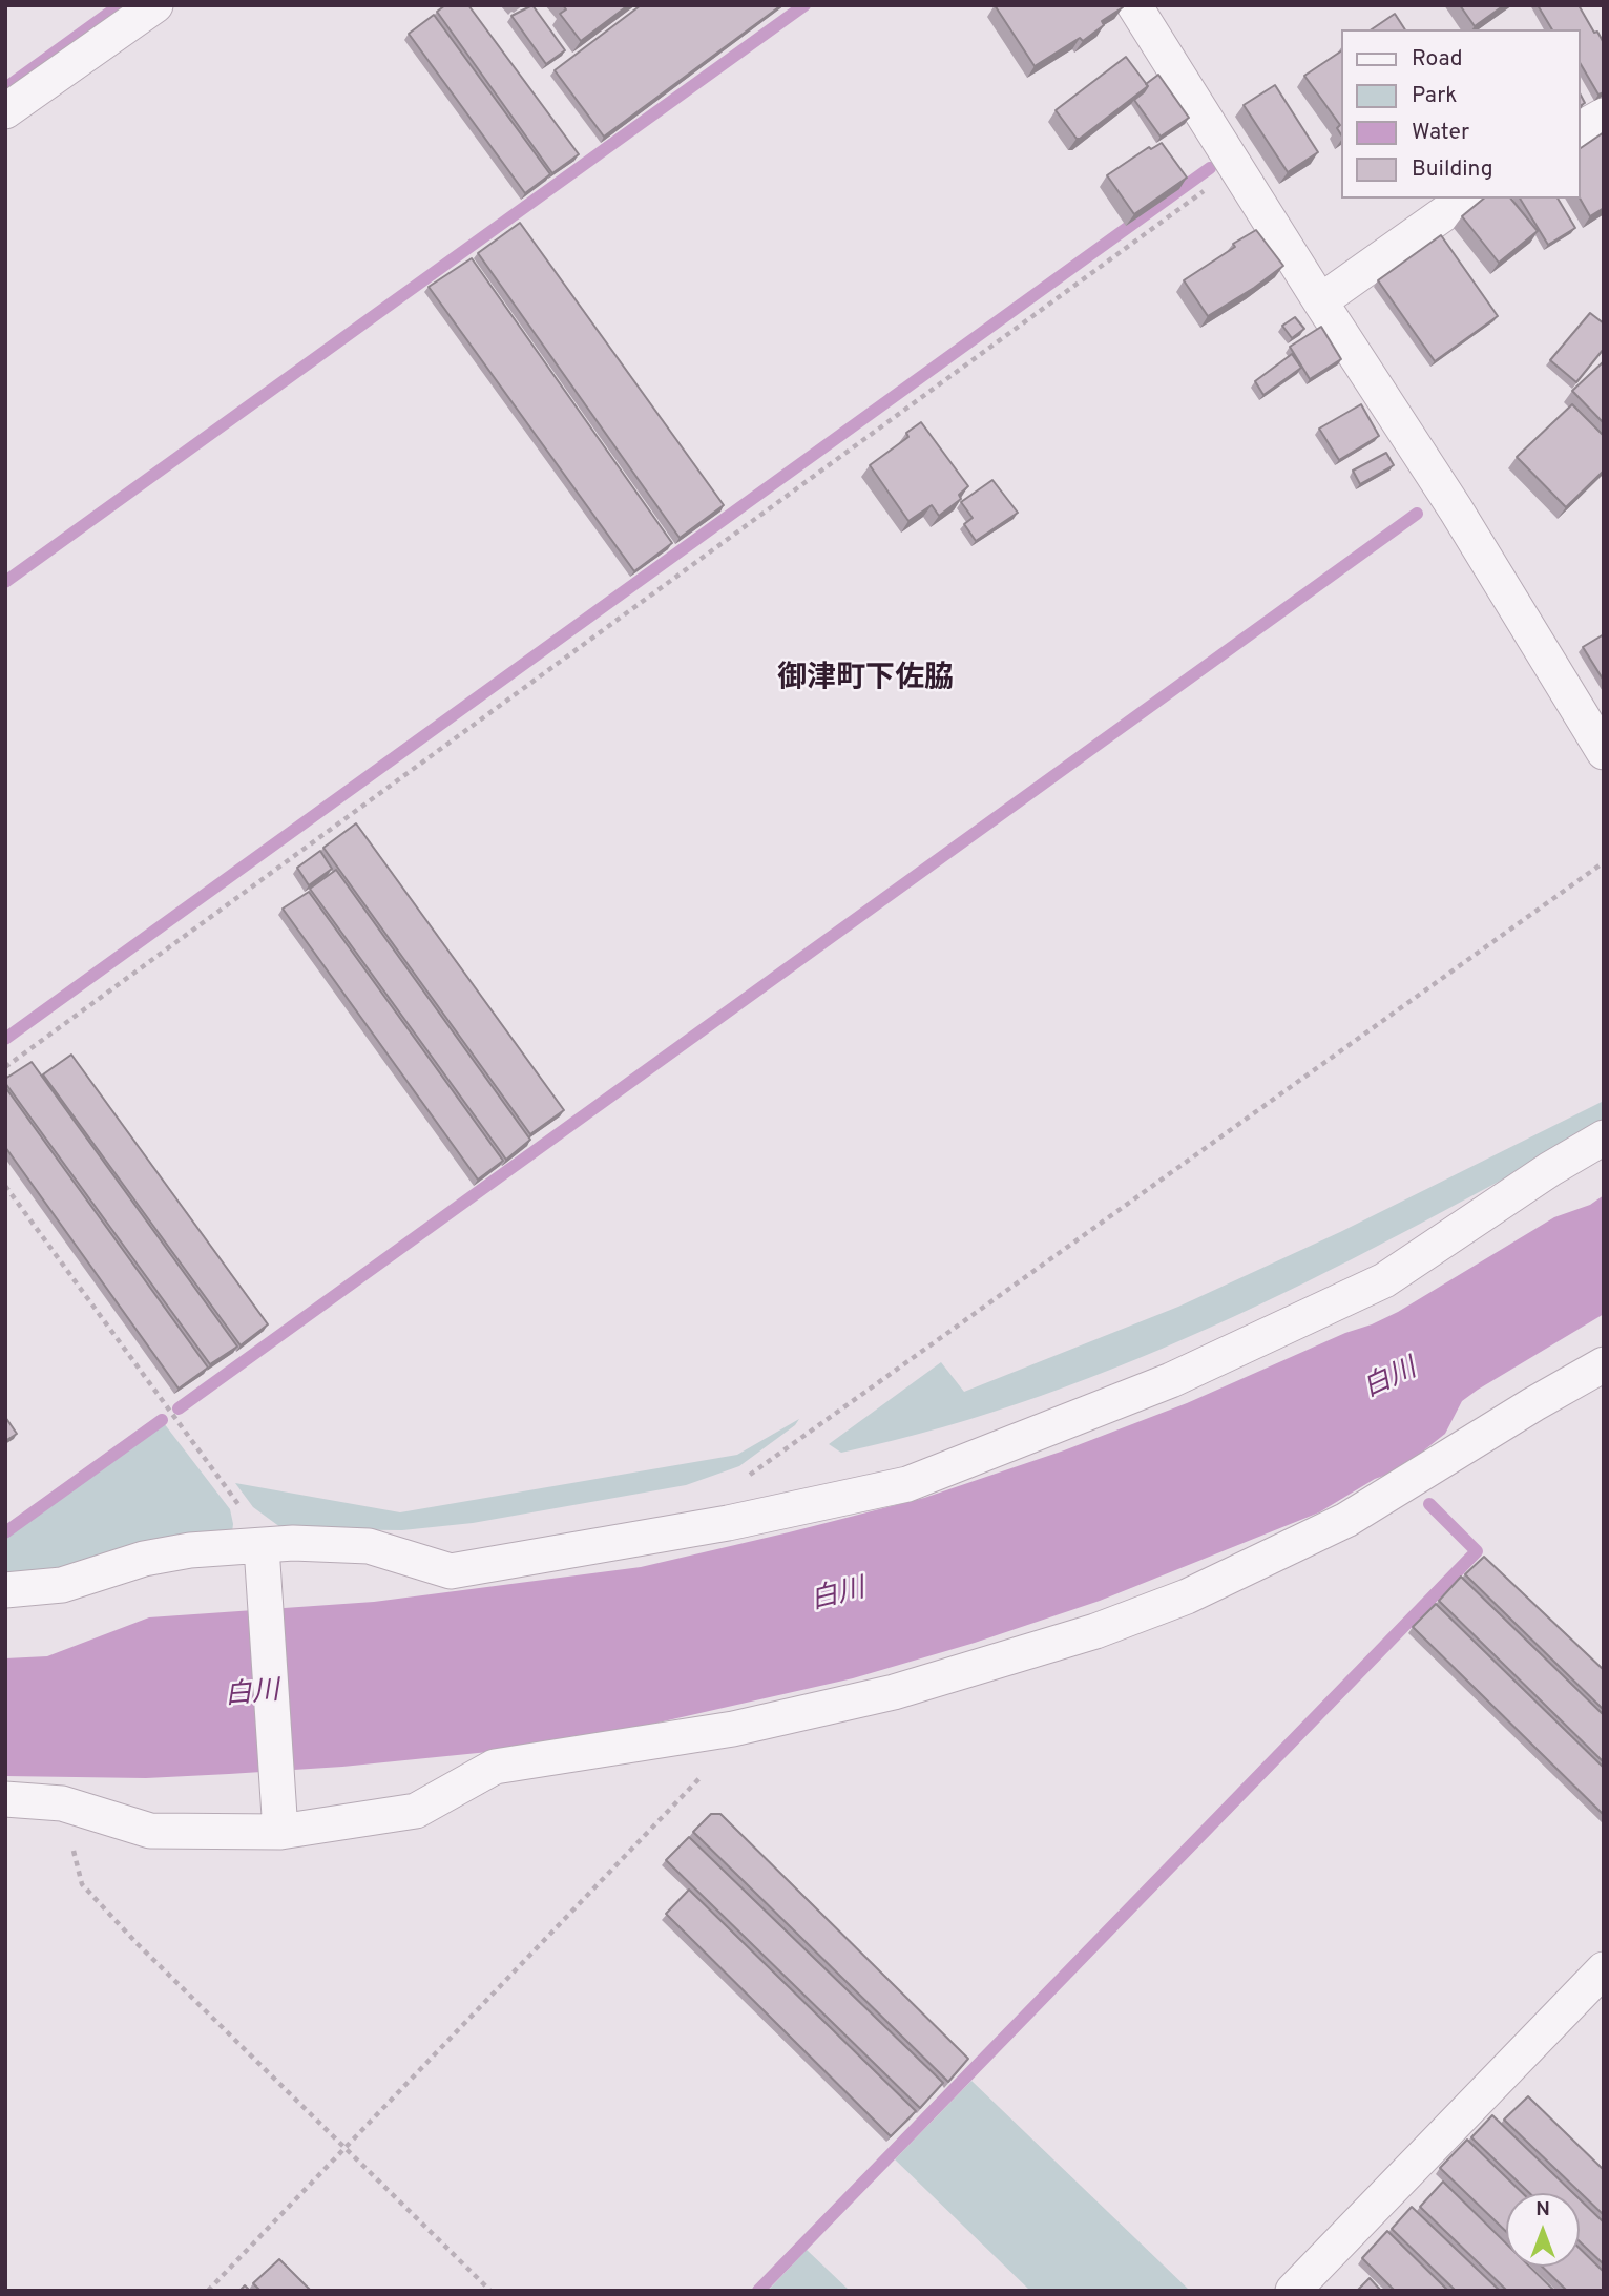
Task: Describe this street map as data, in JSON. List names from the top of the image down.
{
  "districts": ["御津町下佐脇"],
  "water": ["白川"],
  "legend": [
    "Road",
    "Park",
    "Water",
    "Building"
  ],
  "north": "top"
}
